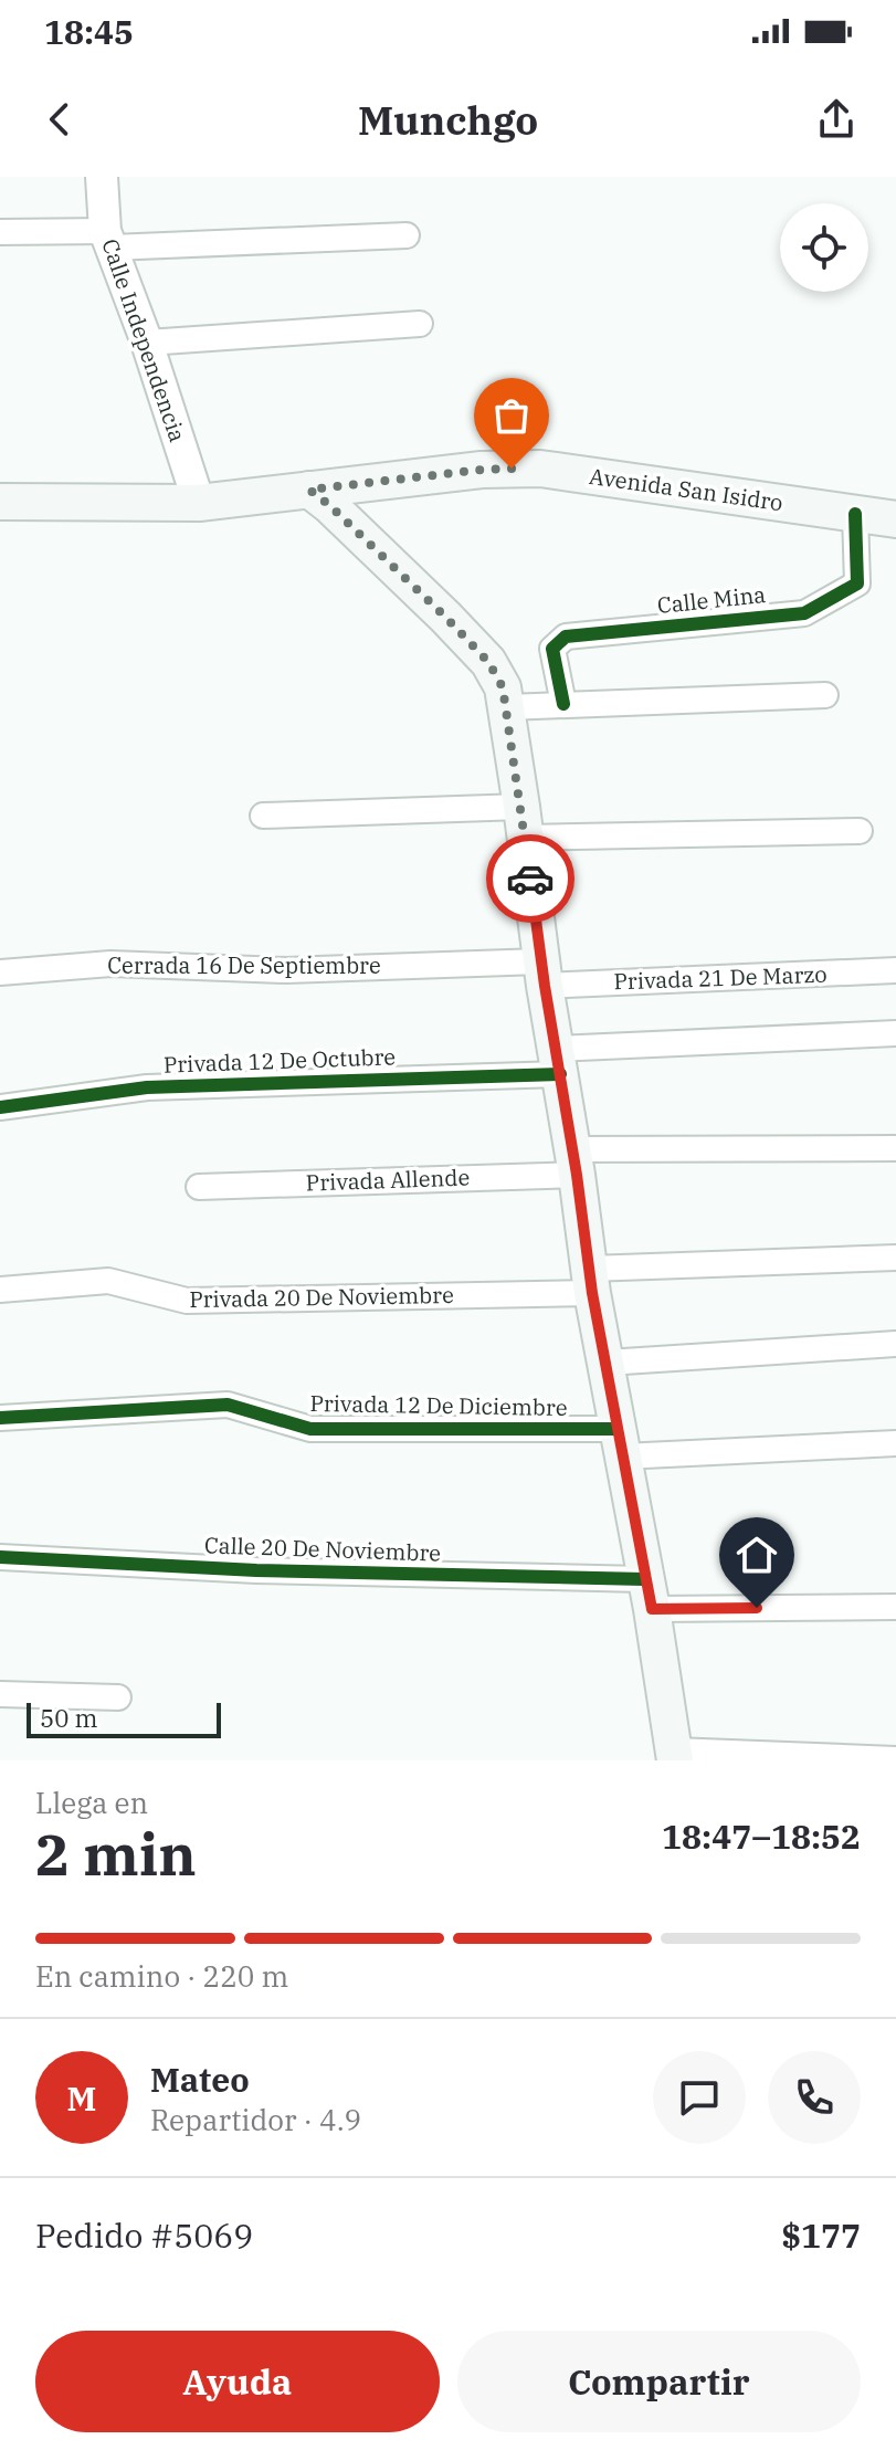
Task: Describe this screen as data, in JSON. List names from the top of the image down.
{
  "streets": {
    "main road": ["Avenida San Isidro"],
    "street": [
      "Calle Independencia",
      "Calle Mina",
      "Cerrada 16 De Septiembre",
      "Privada 21 De Marzo",
      "Privada 12 De Octubre",
      "Privada Allende",
      "Privada 20 De Noviembre",
      "Privada 12 De Diciembre",
      "Calle 20 De Noviembre"
    ]
  },
  "crossings": [
    ["Calle Independencia", "Avenida San Isidro"],
    ["Avenida San Isidro", "Calle Mina"],
    ["Cerrada 16 De Septiembre", "Privada 21 De Marzo"]
  ],
  "scale_bar": "50 m",
  "page": {
    "status": "18:45",
    "header": "Munchgo",
    "scale": "50 m",
    "heading": ["2 min", "Llega en", "18:47–18:52"],
    "panel": [
      "Mateo",
      "Repartidor · 4.9",
      "Pedido #5069",
      "$177"
    ],
    "bar": "En camino · 220 m",
    "round": "M",
    "buttons": ["Ayuda", "Compartir"]
  }
}
